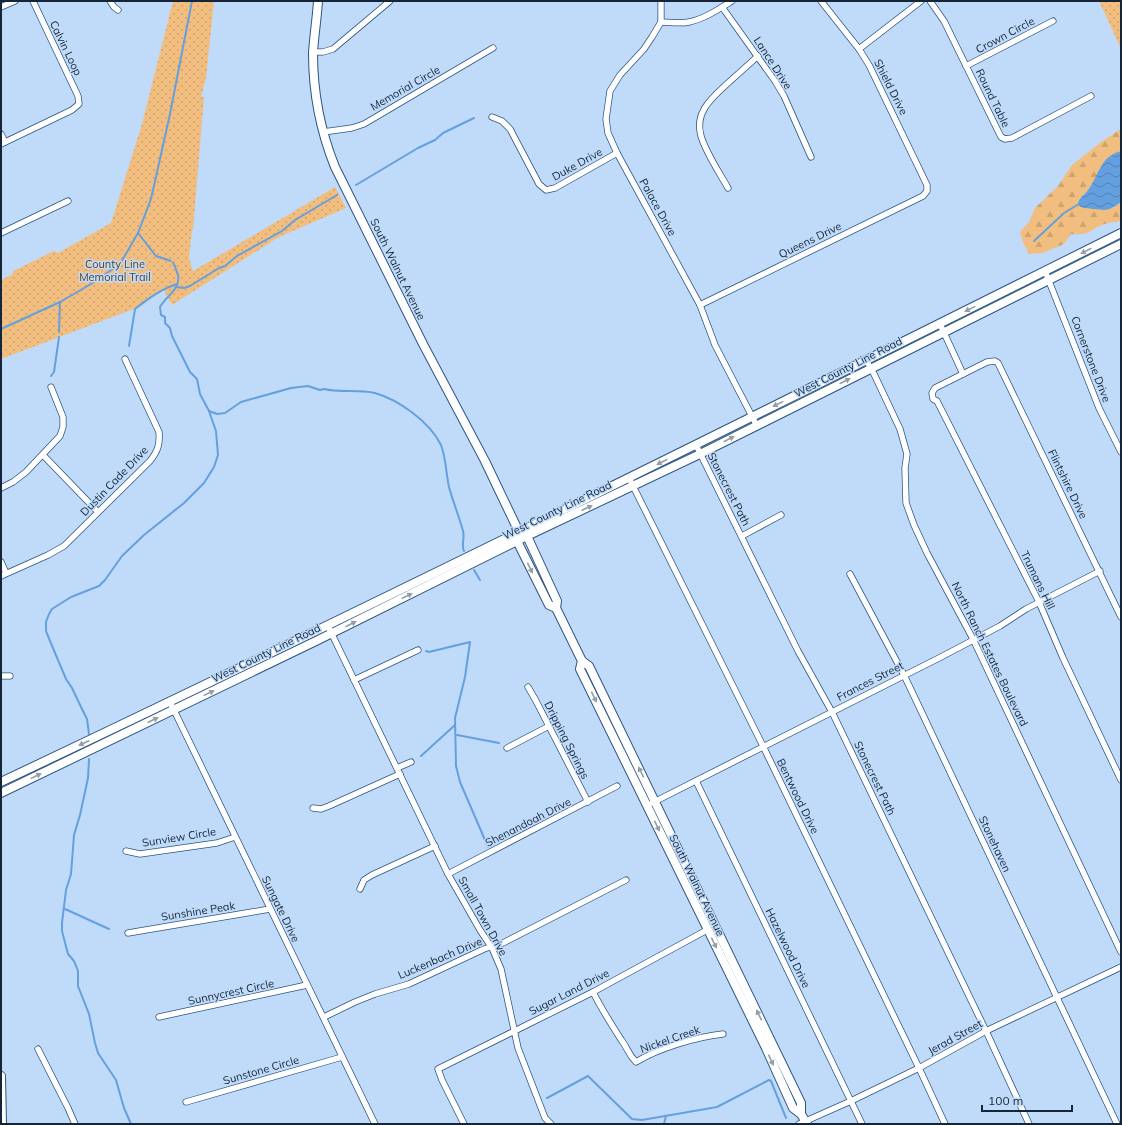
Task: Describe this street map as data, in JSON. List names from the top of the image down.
{
  "streets": {
    "main road": ["South Walnut Avenue", "West County Line Road"],
    "street": [
      "Crown Circle",
      "Calvin Loop",
      "Lance Drive",
      "Shield Drive",
      "Memorial Circle",
      "Round Table",
      "Duke Drive",
      "Palace Drive",
      "Queens Drive",
      "Cornerstone Drive",
      "Dustin Cade Drive",
      "Flintshire Drive",
      "Stonecrest Path",
      "Trumans Hill",
      "North Ranch Estates Boulevard",
      "Frances Street",
      "Dripping Springs",
      "Bentwood Drive",
      "Shenandoah Drive",
      "Sunview Circle",
      "Stonehaven",
      "Sungate Drive",
      "Sunshine Peak",
      "Small Town Drive",
      "Hazelwood Drive",
      "Luckenbach Drive",
      "Sunnycrest Circle",
      "Sugar Land Drive",
      "Jerad Street",
      "Nickel Creek",
      "Sunstone Circle"
    ]
  },
  "crossings": [
    ["Crown Circle", "Round Table"],
    ["Shield Drive", "Queens Drive"],
    ["Memorial Circle", "South Walnut Avenue"],
    ["Duke Drive", "Palace Drive"],
    ["Palace Drive", "Queens Drive"],
    ["Palace Drive", "West County Line Road"],
    ["South Walnut Avenue", "West County Line Road"],
    ["South Walnut Avenue", "Frances Street"],
    ["South Walnut Avenue", "Sugar Land Drive"],
    ["South Walnut Avenue", "Jerad Street"],
    ["Cornerstone Drive", "West County Line Road"],
    ["West County Line Road", "Stonecrest Path"],
    ["West County Line Road", "North Ranch Estates Boulevard"],
    ["West County Line Road", "Bentwood Drive"],
    ["West County Line Road", "Sungate Drive"],
    ["West County Line Road", "Small Town Drive"],
    ["Flintshire Drive", "Trumans Hill"],
    ["Flintshire Drive", "Frances Street"],
    ["Stonecrest Path", "Frances Street"],
    ["Stonecrest Path", "Jerad Street"],
    ["Trumans Hill", "Frances Street"],
    ["North Ranch Estates Boulevard", "Frances Street"],
    ["Frances Street", "Bentwood Drive"],
    ["Frances Street", "Stonehaven"],
    ["Frances Street", "Hazelwood Drive"],
    ["Dripping Springs", "Shenandoah Drive"],
    ["Bentwood Drive", "Jerad Street"],
    ["Shenandoah Drive", "Small Town Drive"],
    ["Sunview Circle", "Sungate Drive"],
    ["Stonehaven", "Jerad Street"],
    ["Sungate Drive", "Sunshine Peak"],
    ["Sungate Drive", "Luckenbach Drive"],
    ["Sungate Drive", "Sunnycrest Circle"],
    ["Sungate Drive", "Sunstone Circle"],
    ["Small Town Drive", "Luckenbach Drive"],
    ["Small Town Drive", "Sugar Land Drive"],
    ["Hazelwood Drive", "Jerad Street"],
    ["Sugar Land Drive", "Nickel Creek"]
  ],
  "parks": ["County Line Memorial Trail"],
  "scale_bar": "100 m"
}
